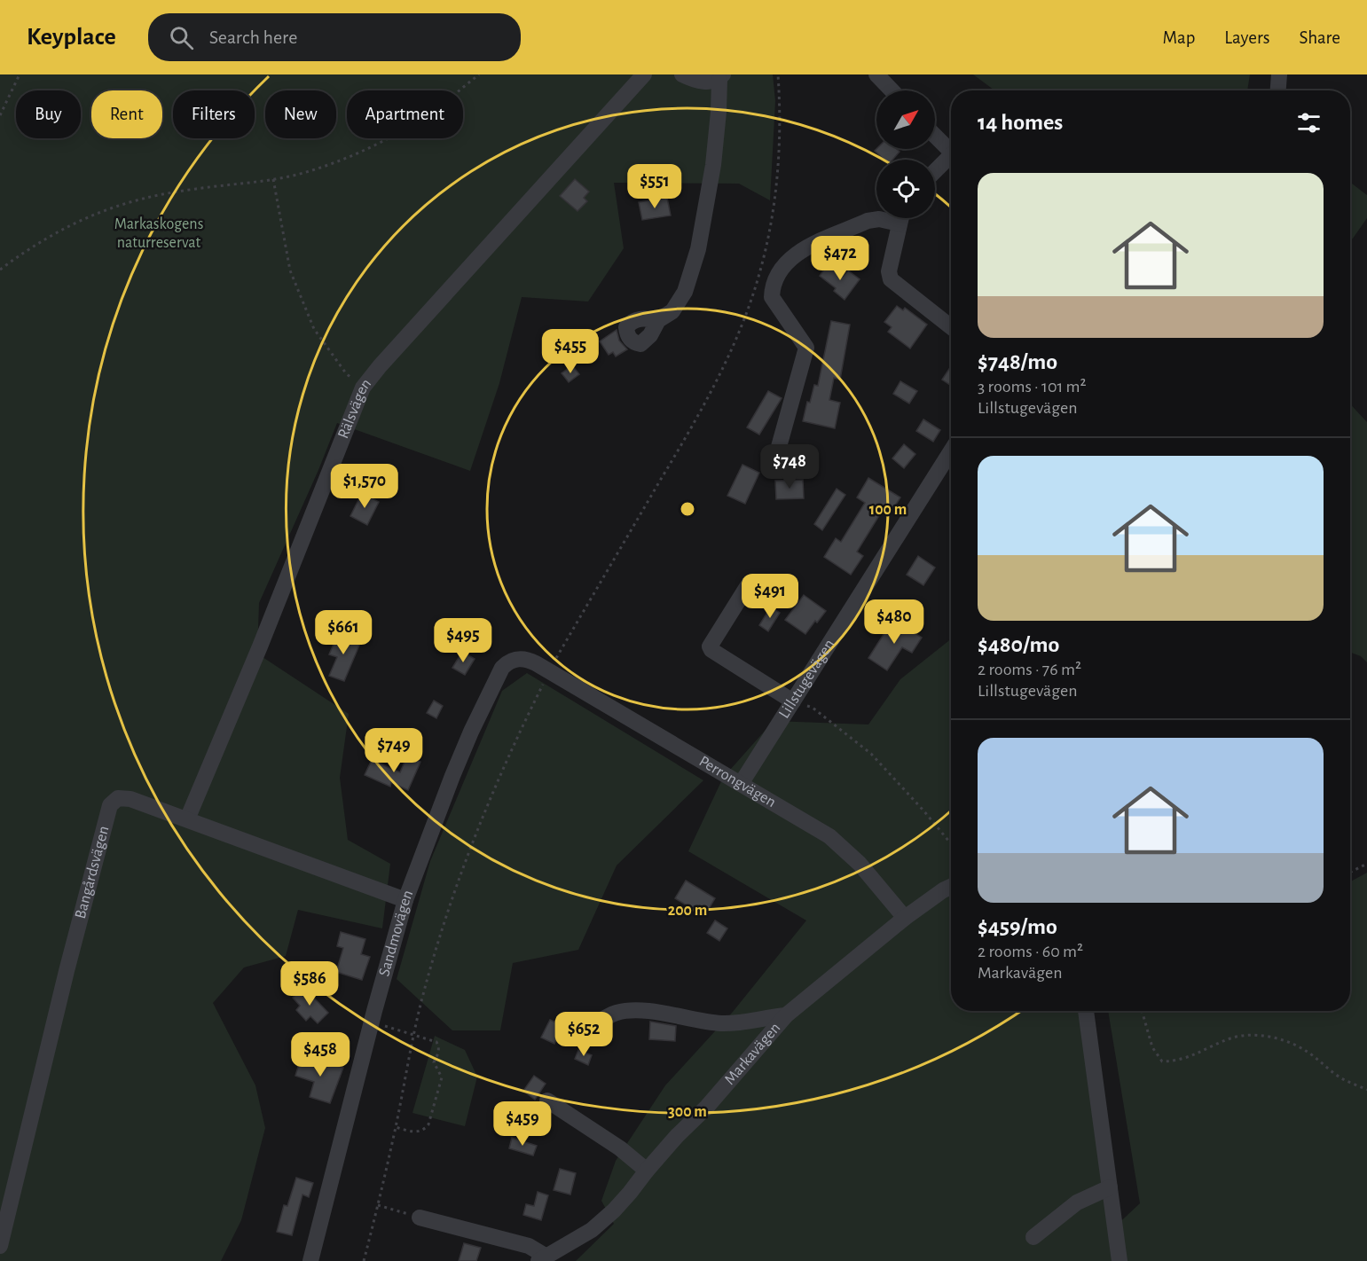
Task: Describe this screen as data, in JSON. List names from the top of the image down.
{
  "streets": {
    "street": [
      "Rälsvägen",
      "Lillstugevägen",
      "Perrongvägen",
      "Bangårdsvägen",
      "Sandmovägen",
      "Markavägen"
    ]
  },
  "crossings": [
    ["Rälsvägen", "Bangårdsvägen"],
    ["Lillstugevägen", "Perrongvägen"],
    ["Perrongvägen", "Sandmovägen"],
    ["Perrongvägen", "Markavägen"],
    ["Bangårdsvägen", "Sandmovägen"]
  ],
  "parks": ["Markaskogens naturreservat"],
  "north": "top right",
  "page": {
    "header": "Keyplace",
    "search": "Search here",
    "nav": ["Map", "Layers", "Share"],
    "chip": [
      "Buy",
      "Rent",
      "Filters",
      "New",
      "Apartment"
    ],
    "heading": "14 homes",
    "list": [
      {
        "name": "$748/mo",
        "note": "3 rooms · 101 m² · Lillstugevägen"
      },
      {
        "name": "$480/mo",
        "note": "2 rooms · 76 m² · Lillstugevägen"
      },
      {
        "name": "$459/mo",
        "note": "2 rooms · 60 m² · Markavägen"
      }
    ],
    "price": [
      "$551",
      "$472",
      "$455",
      "$748",
      "$1,570",
      "$491",
      "$480",
      "$661",
      "$495",
      "$749",
      "$586",
      "$652",
      "$458",
      "$459"
    ]
  },
  "rings": ["100 m", "200 m", "300 m"]
}
